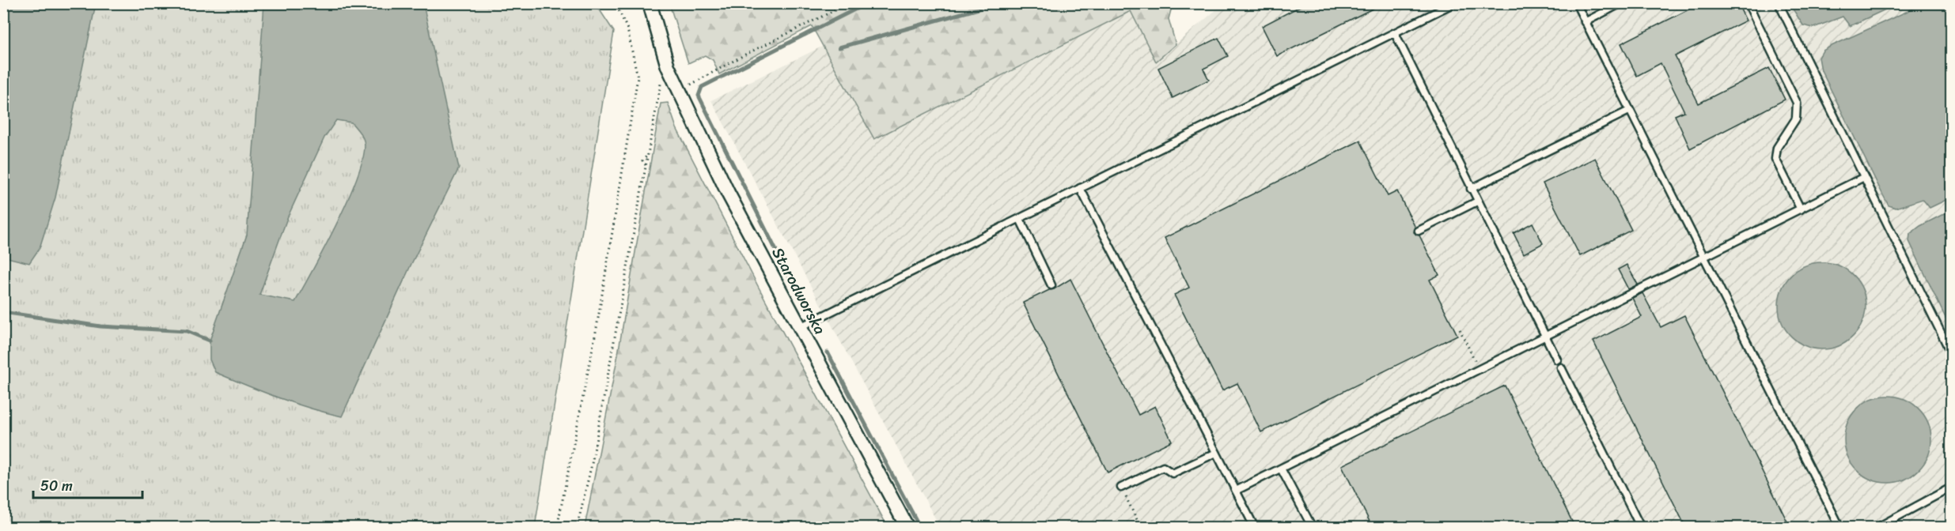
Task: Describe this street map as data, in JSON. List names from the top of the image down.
{
  "streets": {
    "street": ["Starodworska"]
  },
  "scale_bar": "50 m"
}
